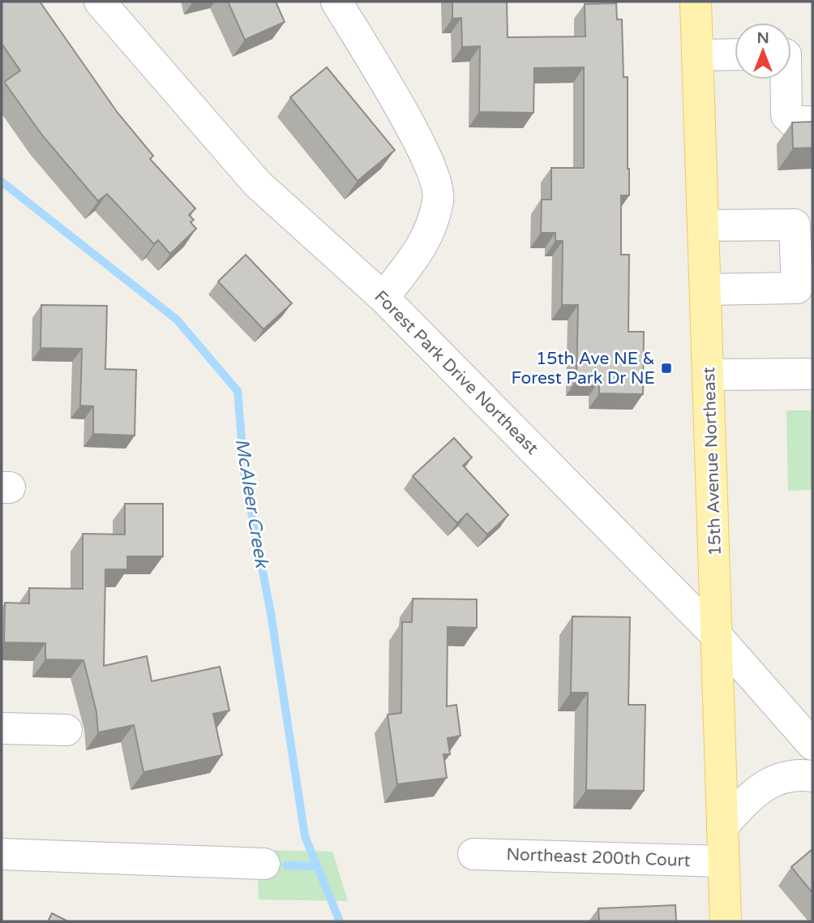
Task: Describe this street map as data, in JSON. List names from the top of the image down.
{
  "streets": {
    "main road": ["15th Avenue Northeast"],
    "street": ["Forest Park Drive Northeast", "Northeast 200th Court"]
  },
  "crossings": [
    ["Forest Park Drive Northeast", "15th Avenue Northeast"],
    ["15th Avenue Northeast", "Northeast 200th Court"]
  ],
  "water": ["McAleer Creek"],
  "places": {
    "transit": ["15th Ave NE & Forest Park Dr NE"]
  },
  "north": "top"
}
